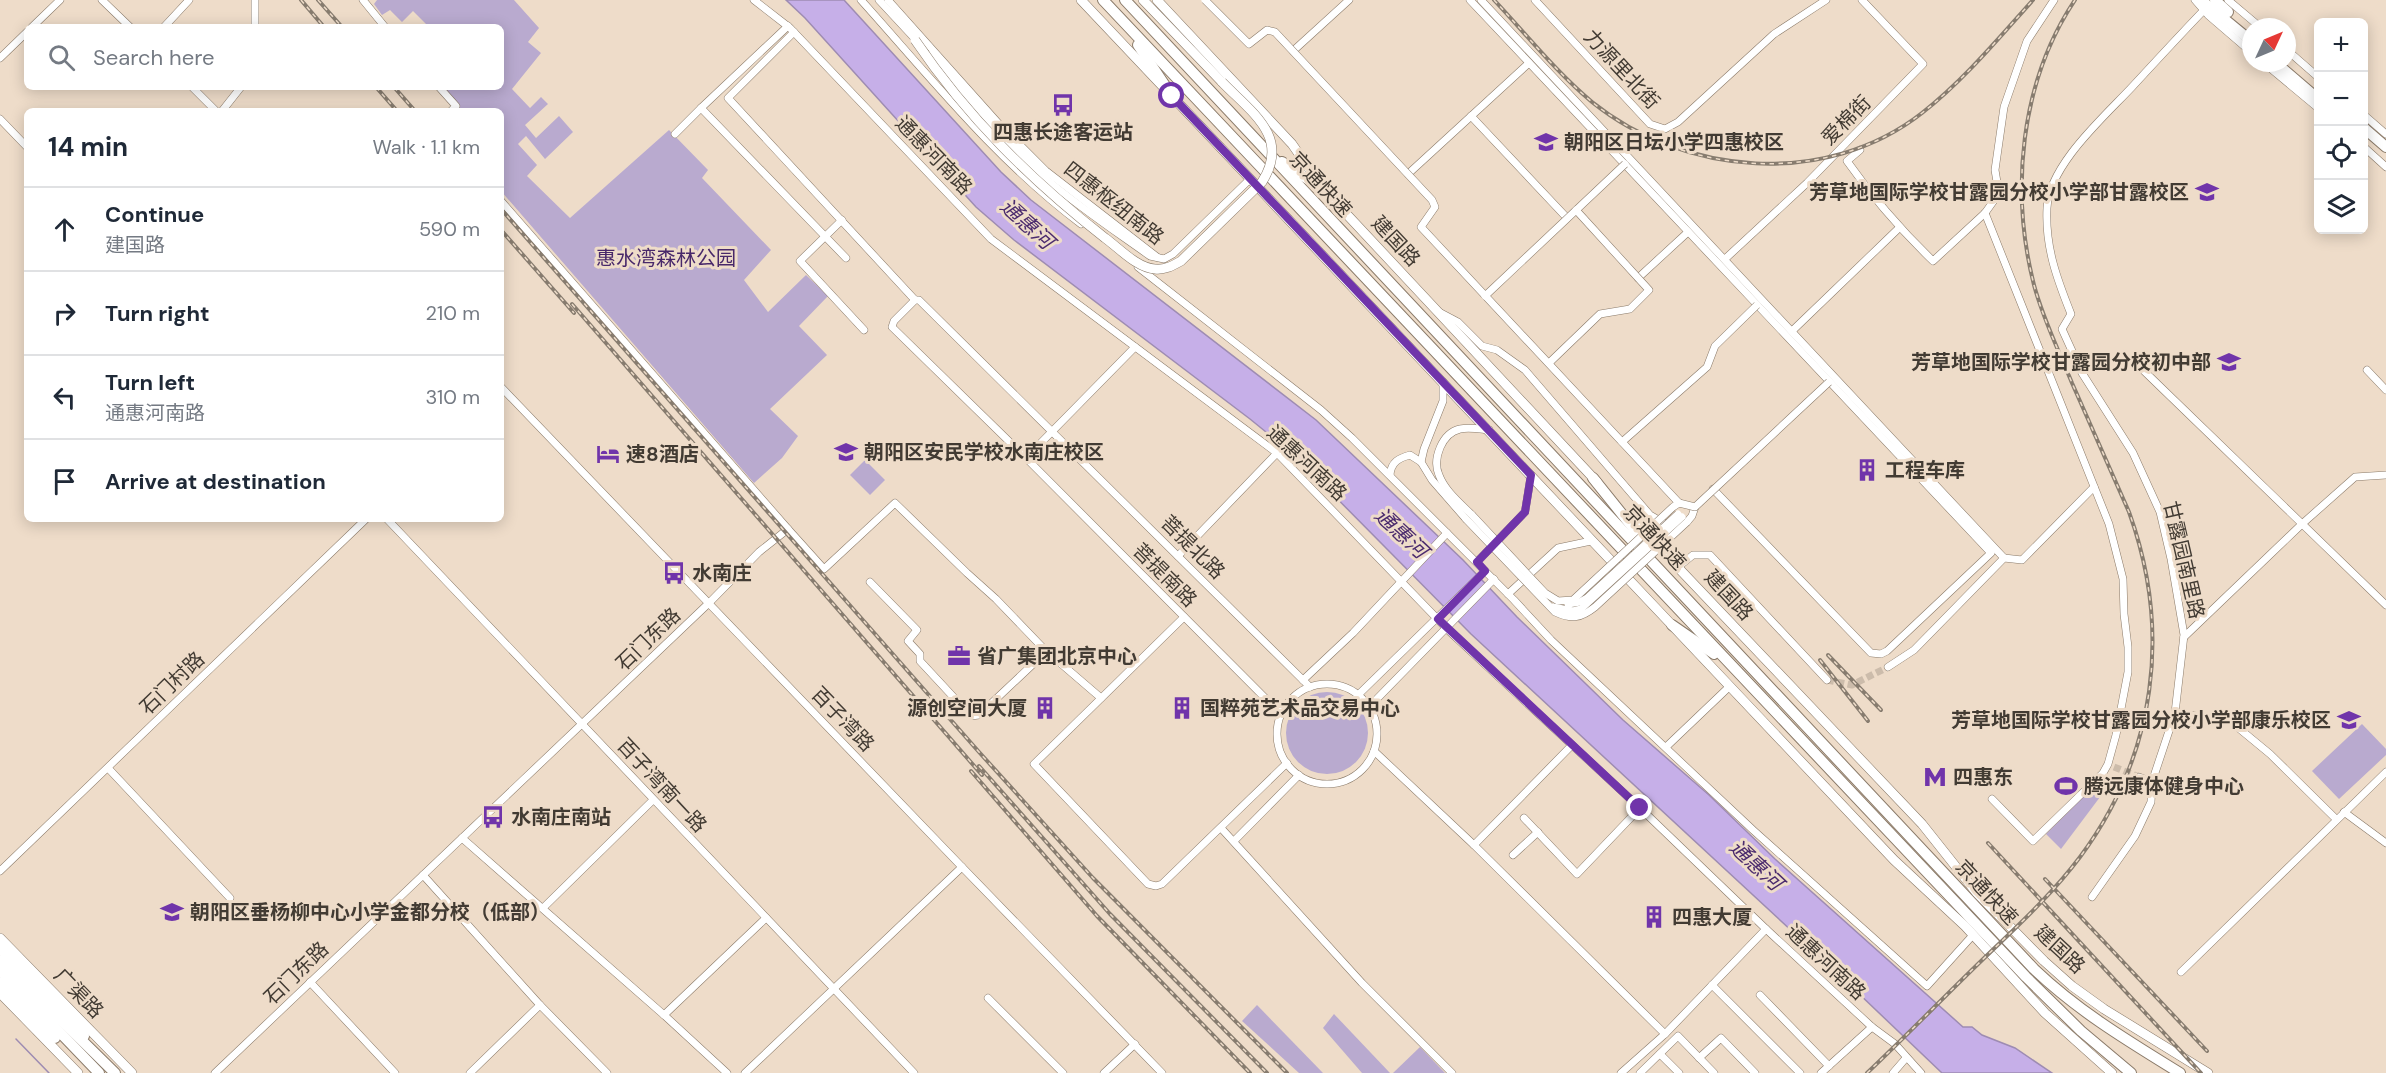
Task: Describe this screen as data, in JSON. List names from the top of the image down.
{
  "streets": {
    "highway": ["京通快速", "广渠路"],
    "main road": ["建国路"],
    "street": [
      "力源里北街",
      "爱棉街",
      "通惠河南路",
      "四惠枢纽南路",
      "菩提北路",
      "甘露园南里路",
      "菩提南路",
      "石门东路",
      "石门村路",
      "百子湾路",
      "百子湾南一路"
    ]
  },
  "crossings": [
    ["通惠河南路", "菩提北路"],
    ["菩提北路", "菩提南路"],
    ["石门东路", "百子湾路"],
    ["石门东路", "百子湾南一路"]
  ],
  "water": ["通惠河"],
  "parks": ["惠水湾森林公园"],
  "places": {
    "bus stop": ["四惠长途客运站", "水南庄", "水南庄南站"],
    "school or university": [
      "朝阳区日坛小学四惠校区",
      "芳草地国际学校甘露园分校小学部甘露校区",
      "芳草地国际学校甘露园分校初中部",
      "朝阳区安民学校水南庄校区",
      "芳草地国际学校甘露园分校小学部康乐校区",
      "朝阳区垂杨柳中心小学金都分校（低部）"
    ],
    "hotel": ["速8酒店"],
    "building": [
      "工程车库",
      "源创空间大厦",
      "国粹苑艺术品交易中心",
      "四惠大厦"
    ],
    "office": ["省广集团北京中心"],
    "metro station": ["四惠东"],
    "sports": ["腾远康体健身中心"]
  },
  "north": "top right",
  "page": {
    "map_buttons": ["+", "−"],
    "search": "Search here",
    "heading": ["14 min", "Walk · 1.1 km"],
    "list": [
      ["Continue", "建国路", "590 m"],
      ["Turn right", "210 m"],
      ["Turn left", "通惠河南路", "310 m"],
      "Arrive at destination"
    ]
  }
}
